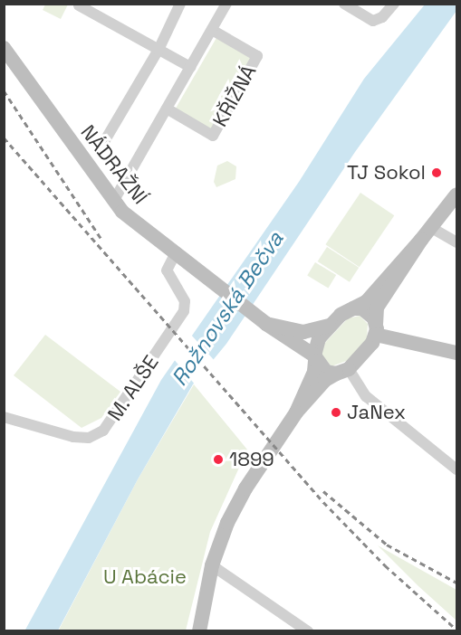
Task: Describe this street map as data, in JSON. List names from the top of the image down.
{
  "streets": {
    "main road": ["NÁDRAŽNÍ"],
    "street": ["KŘIŽNÁ", "M. ALŠE"]
  },
  "crossings": [
    ["NÁDRAŽNÍ", "M. ALŠE"]
  ],
  "water": ["Rožnovská Bečva"],
  "parks": ["U Abácie"],
  "places": ["TJ Sokol", "JaNex", "1899"]
}
